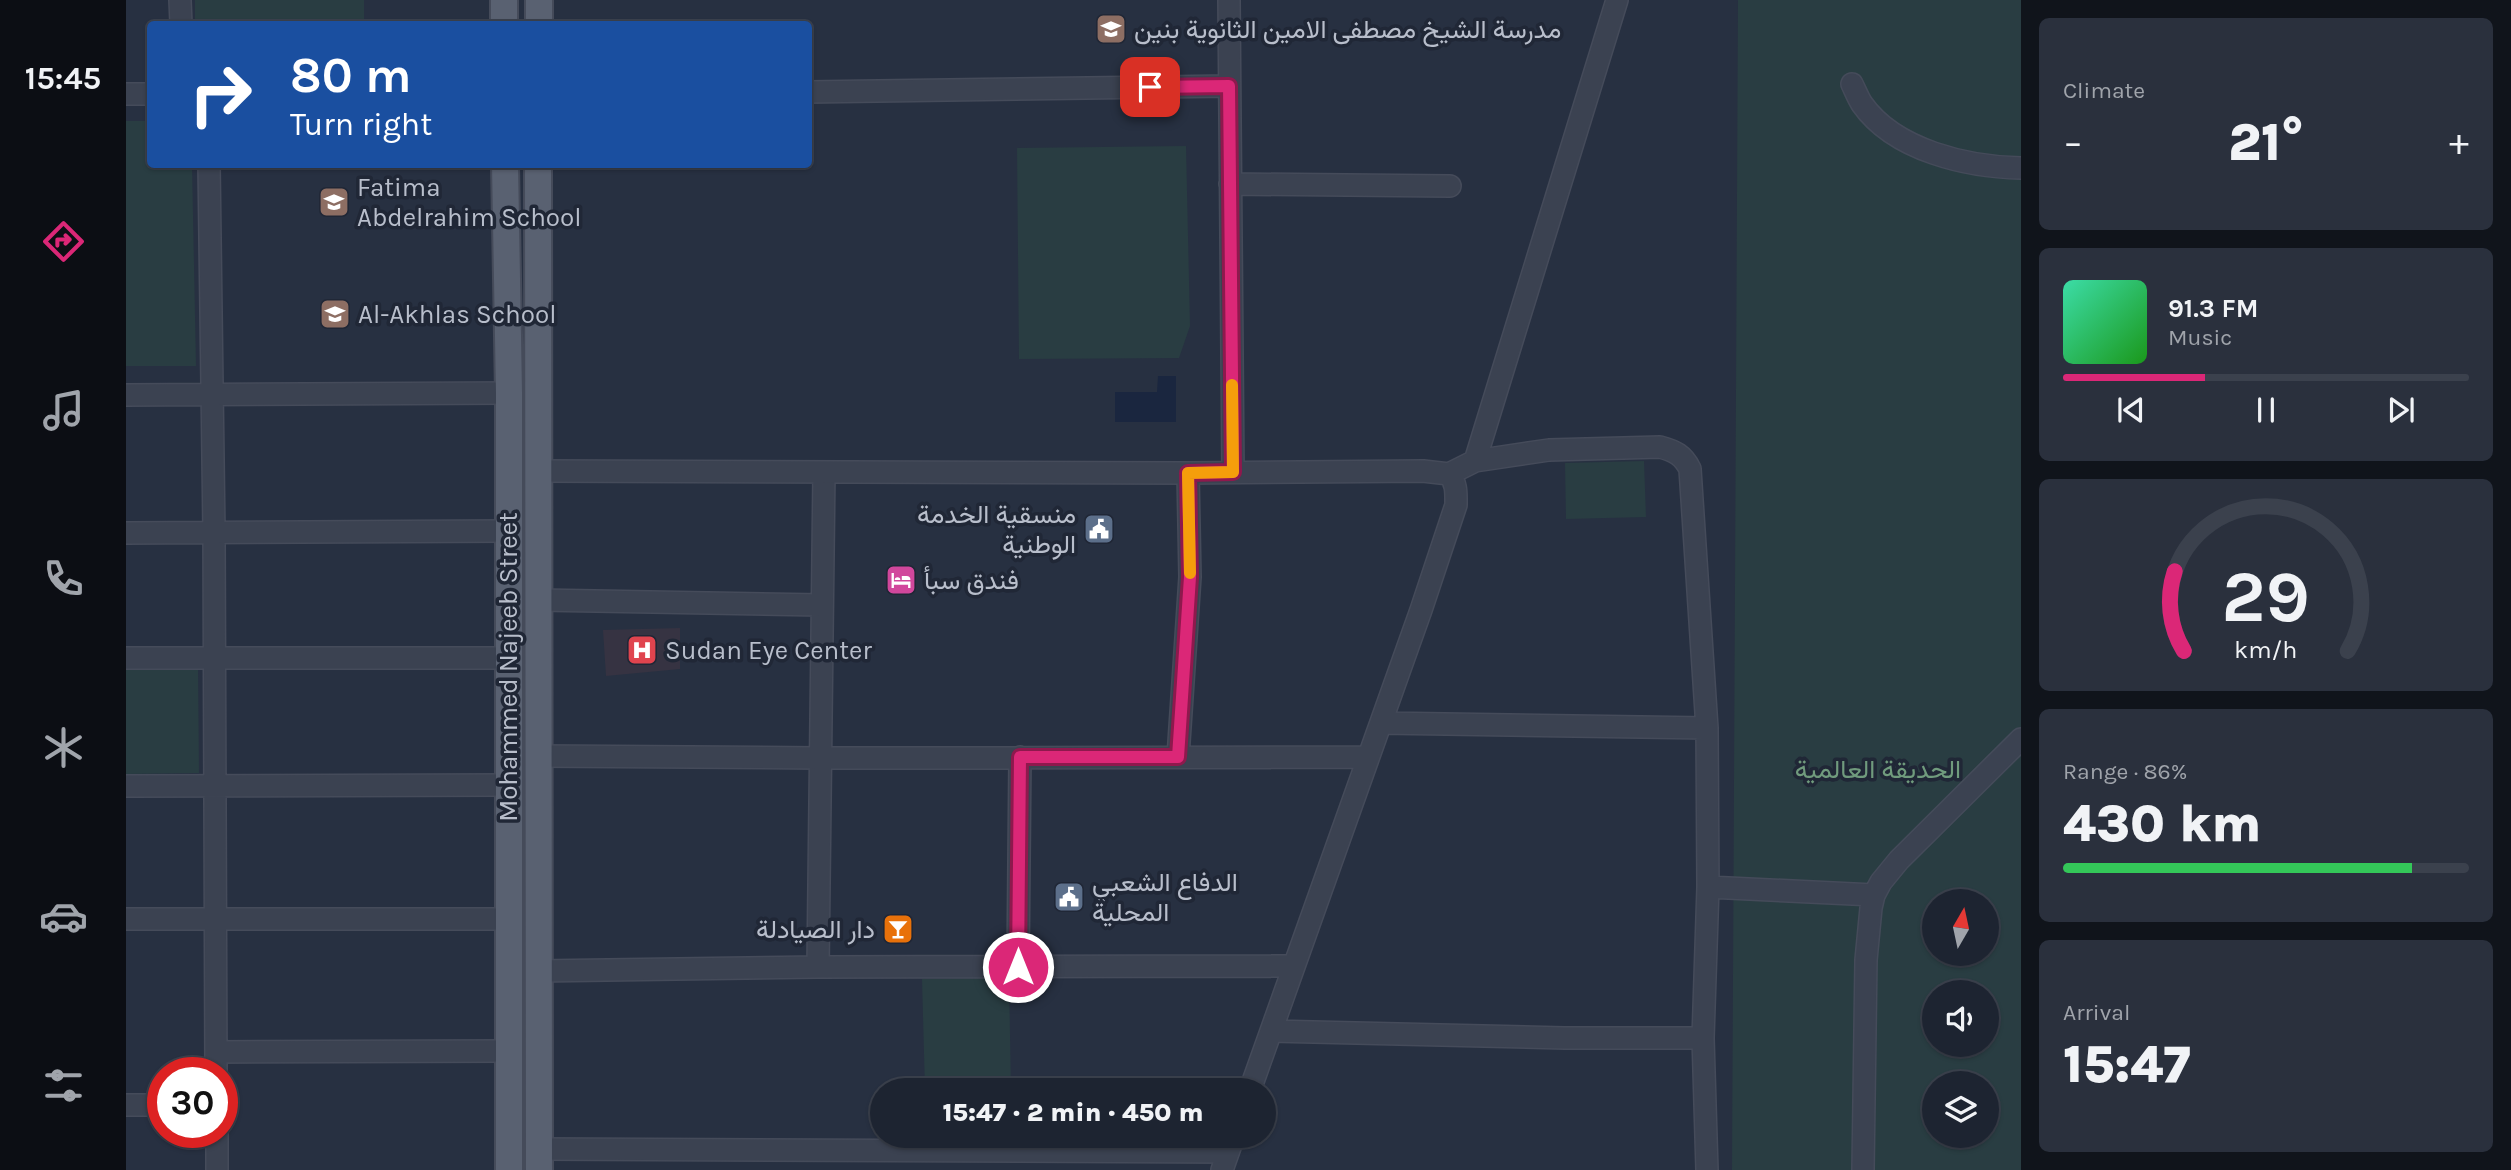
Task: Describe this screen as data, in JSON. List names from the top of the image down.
{
  "streets": {
    "main road": ["Mohammed Najeeb Street"]
  },
  "parks": ["الحديقة العالمية"],
  "places": {
    "school or university": ["مدرسة الشيخ مصطفى الامين الثانوية بنين", "Fatima Abdelrahim School", "Al-Akhlas School"],
    "public building": ["منسقية الخدمة الوطنية", "الدفاع الشعبي المحلية"],
    "hotel": ["فندق سبأ"],
    "hospital": ["Sudan Eye Center"],
    "bar": ["دار الصيادلة"]
  },
  "north": "top",
  "page": {
    "tabs": "15:45",
    "tile": [
      "Climate",
      ["Range · 86%", "430 km"],
      ["Arrival", "15:47"]
    ],
    "turn": ["80 m", "Turn right"],
    "heat": ["−", "21°", "+"],
    "song": ["91.3 FM", "Music"],
    "limit": "30",
    "trip": "15:47 · 2 min · 450 m",
    "gauge": ["29", "km/h"]
  }
}
